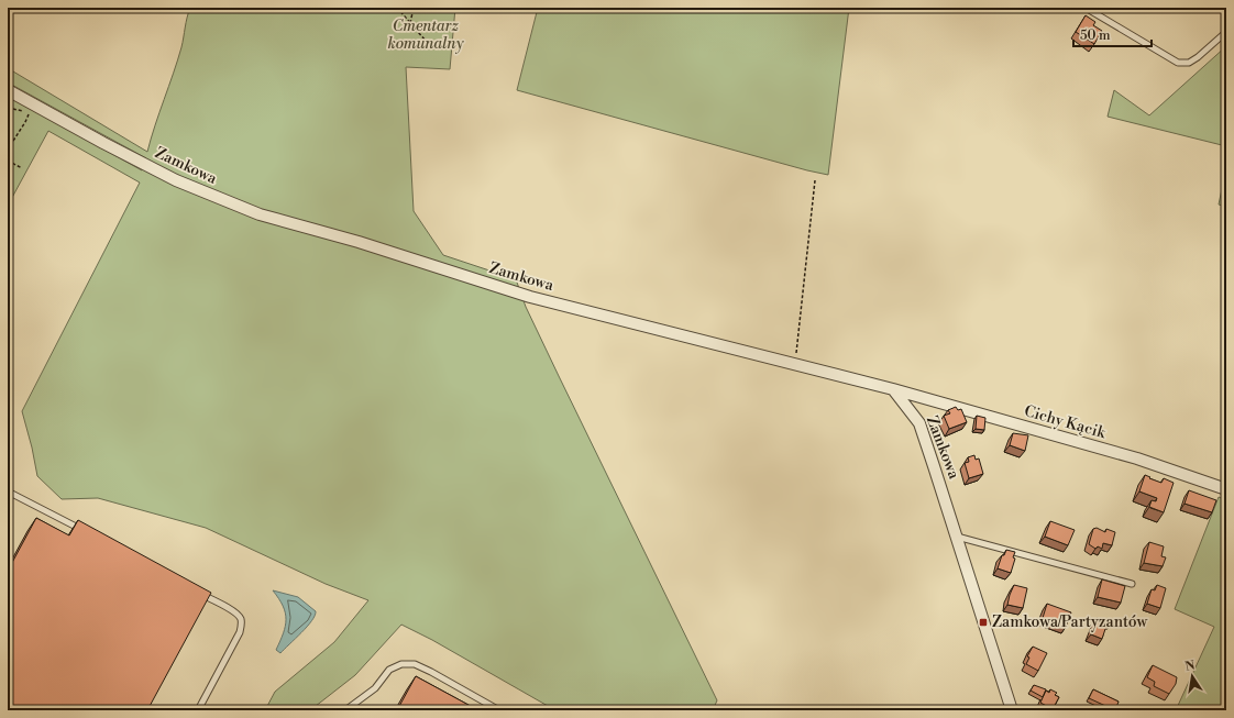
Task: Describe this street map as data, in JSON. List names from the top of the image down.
{
  "streets": {
    "street": ["Zamkowa", "Cichy Kącik"]
  },
  "crossings": [
    ["Zamkowa", "Cichy Kącik"]
  ],
  "parks": ["Cmentarz komunalny"],
  "places": {
    "transit": ["Zamkowa/Partyzantów"]
  },
  "scale_bar": "50 m",
  "north": "top"
}
